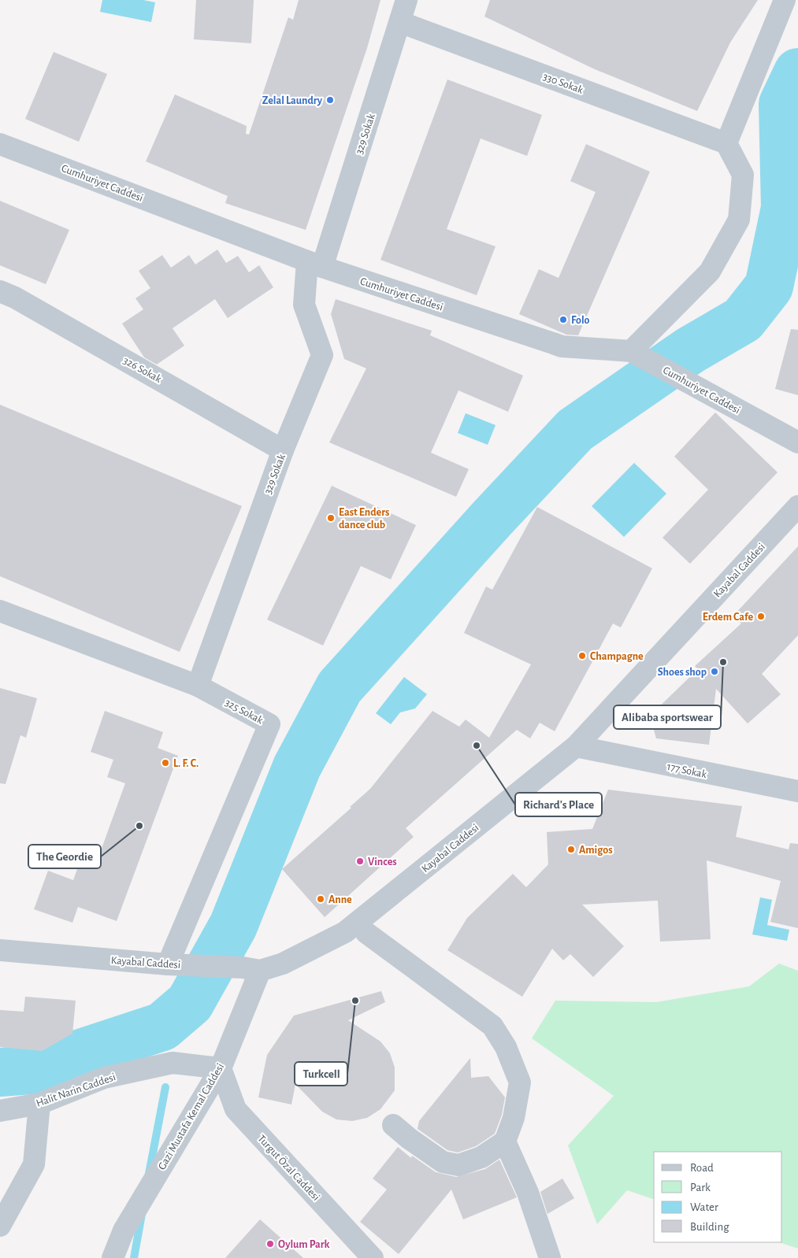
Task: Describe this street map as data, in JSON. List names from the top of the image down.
{
  "streets": {
    "street": [
      "330 Sokak",
      "329 Sokak",
      "Cumhuriyet Caddesi",
      "326 Sokak",
      "Kayabal Caddesi",
      "325 Sokak",
      "177 Sokak",
      "Halit Narin Caddesi",
      "Gazi Mustafa Kemal Caddesi",
      "Turgut Özal Caddesi"
    ]
  },
  "crossings": [
    ["330 Sokak", "329 Sokak"],
    ["329 Sokak", "Cumhuriyet Caddesi"],
    ["329 Sokak", "326 Sokak"],
    ["329 Sokak", "325 Sokak"],
    ["Kayabal Caddesi", "325 Sokak"],
    ["Kayabal Caddesi", "177 Sokak"],
    ["Kayabal Caddesi", "Gazi Mustafa Kemal Caddesi"],
    ["Halit Narin Caddesi", "Gazi Mustafa Kemal Caddesi"],
    ["Halit Narin Caddesi", "Turgut Özal Caddesi"],
    ["Gazi Mustafa Kemal Caddesi", "Turgut Özal Caddesi"]
  ],
  "places": [
    "Zelal Laundry",
    "Folo",
    "East Enders dance club",
    "Erdem Cafe",
    "Champagne",
    "Alibaba sportswear",
    "Shoes shop",
    "Richard's Place",
    "L. F. C.",
    "The Geordie",
    "Amigos",
    "Vinces",
    "Anne",
    "Turkcell",
    "Oylum Park"
  ],
  "legend": [
    "Road",
    "Park",
    "Water",
    "Building"
  ]
}
